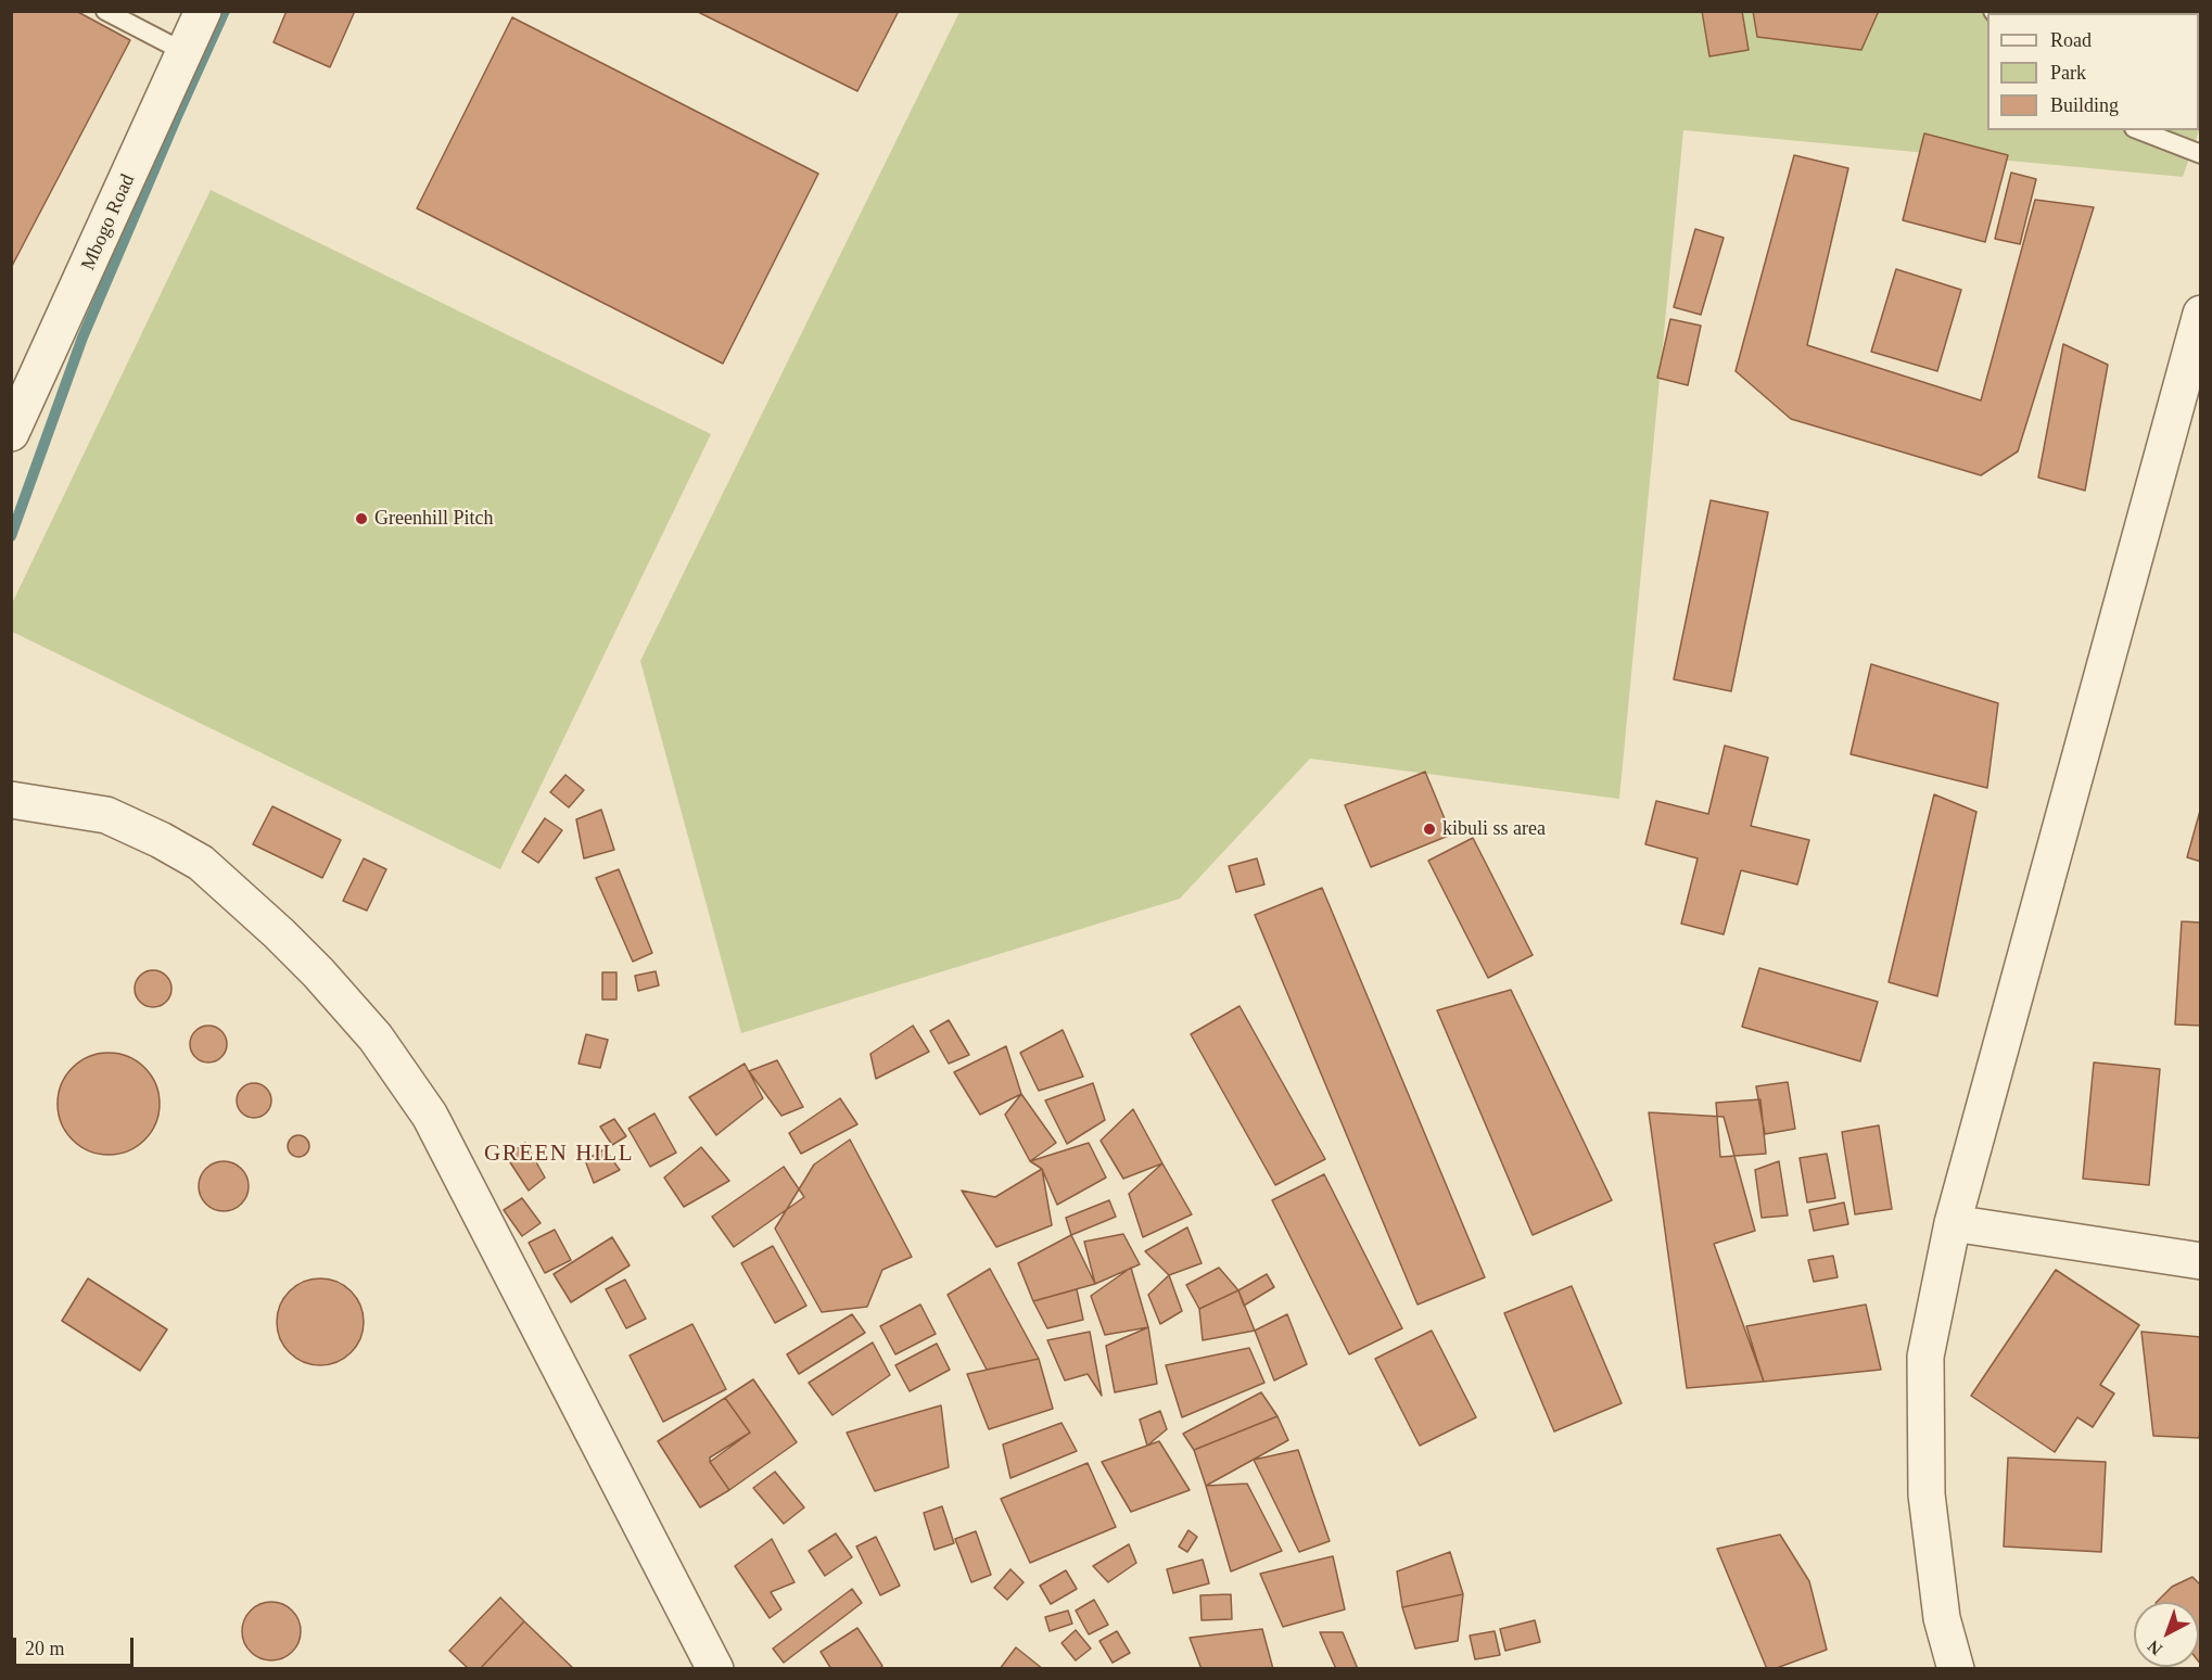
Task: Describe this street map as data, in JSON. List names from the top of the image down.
{
  "streets": {
    "street": ["Mbogo Road"]
  },
  "districts": ["GREEN HILL"],
  "places": ["Greenhill Pitch", "kibuli ss area"],
  "legend": ["Road", "Park", "Building"],
  "scale_bar": "20 m",
  "north": "bottom left"
}
